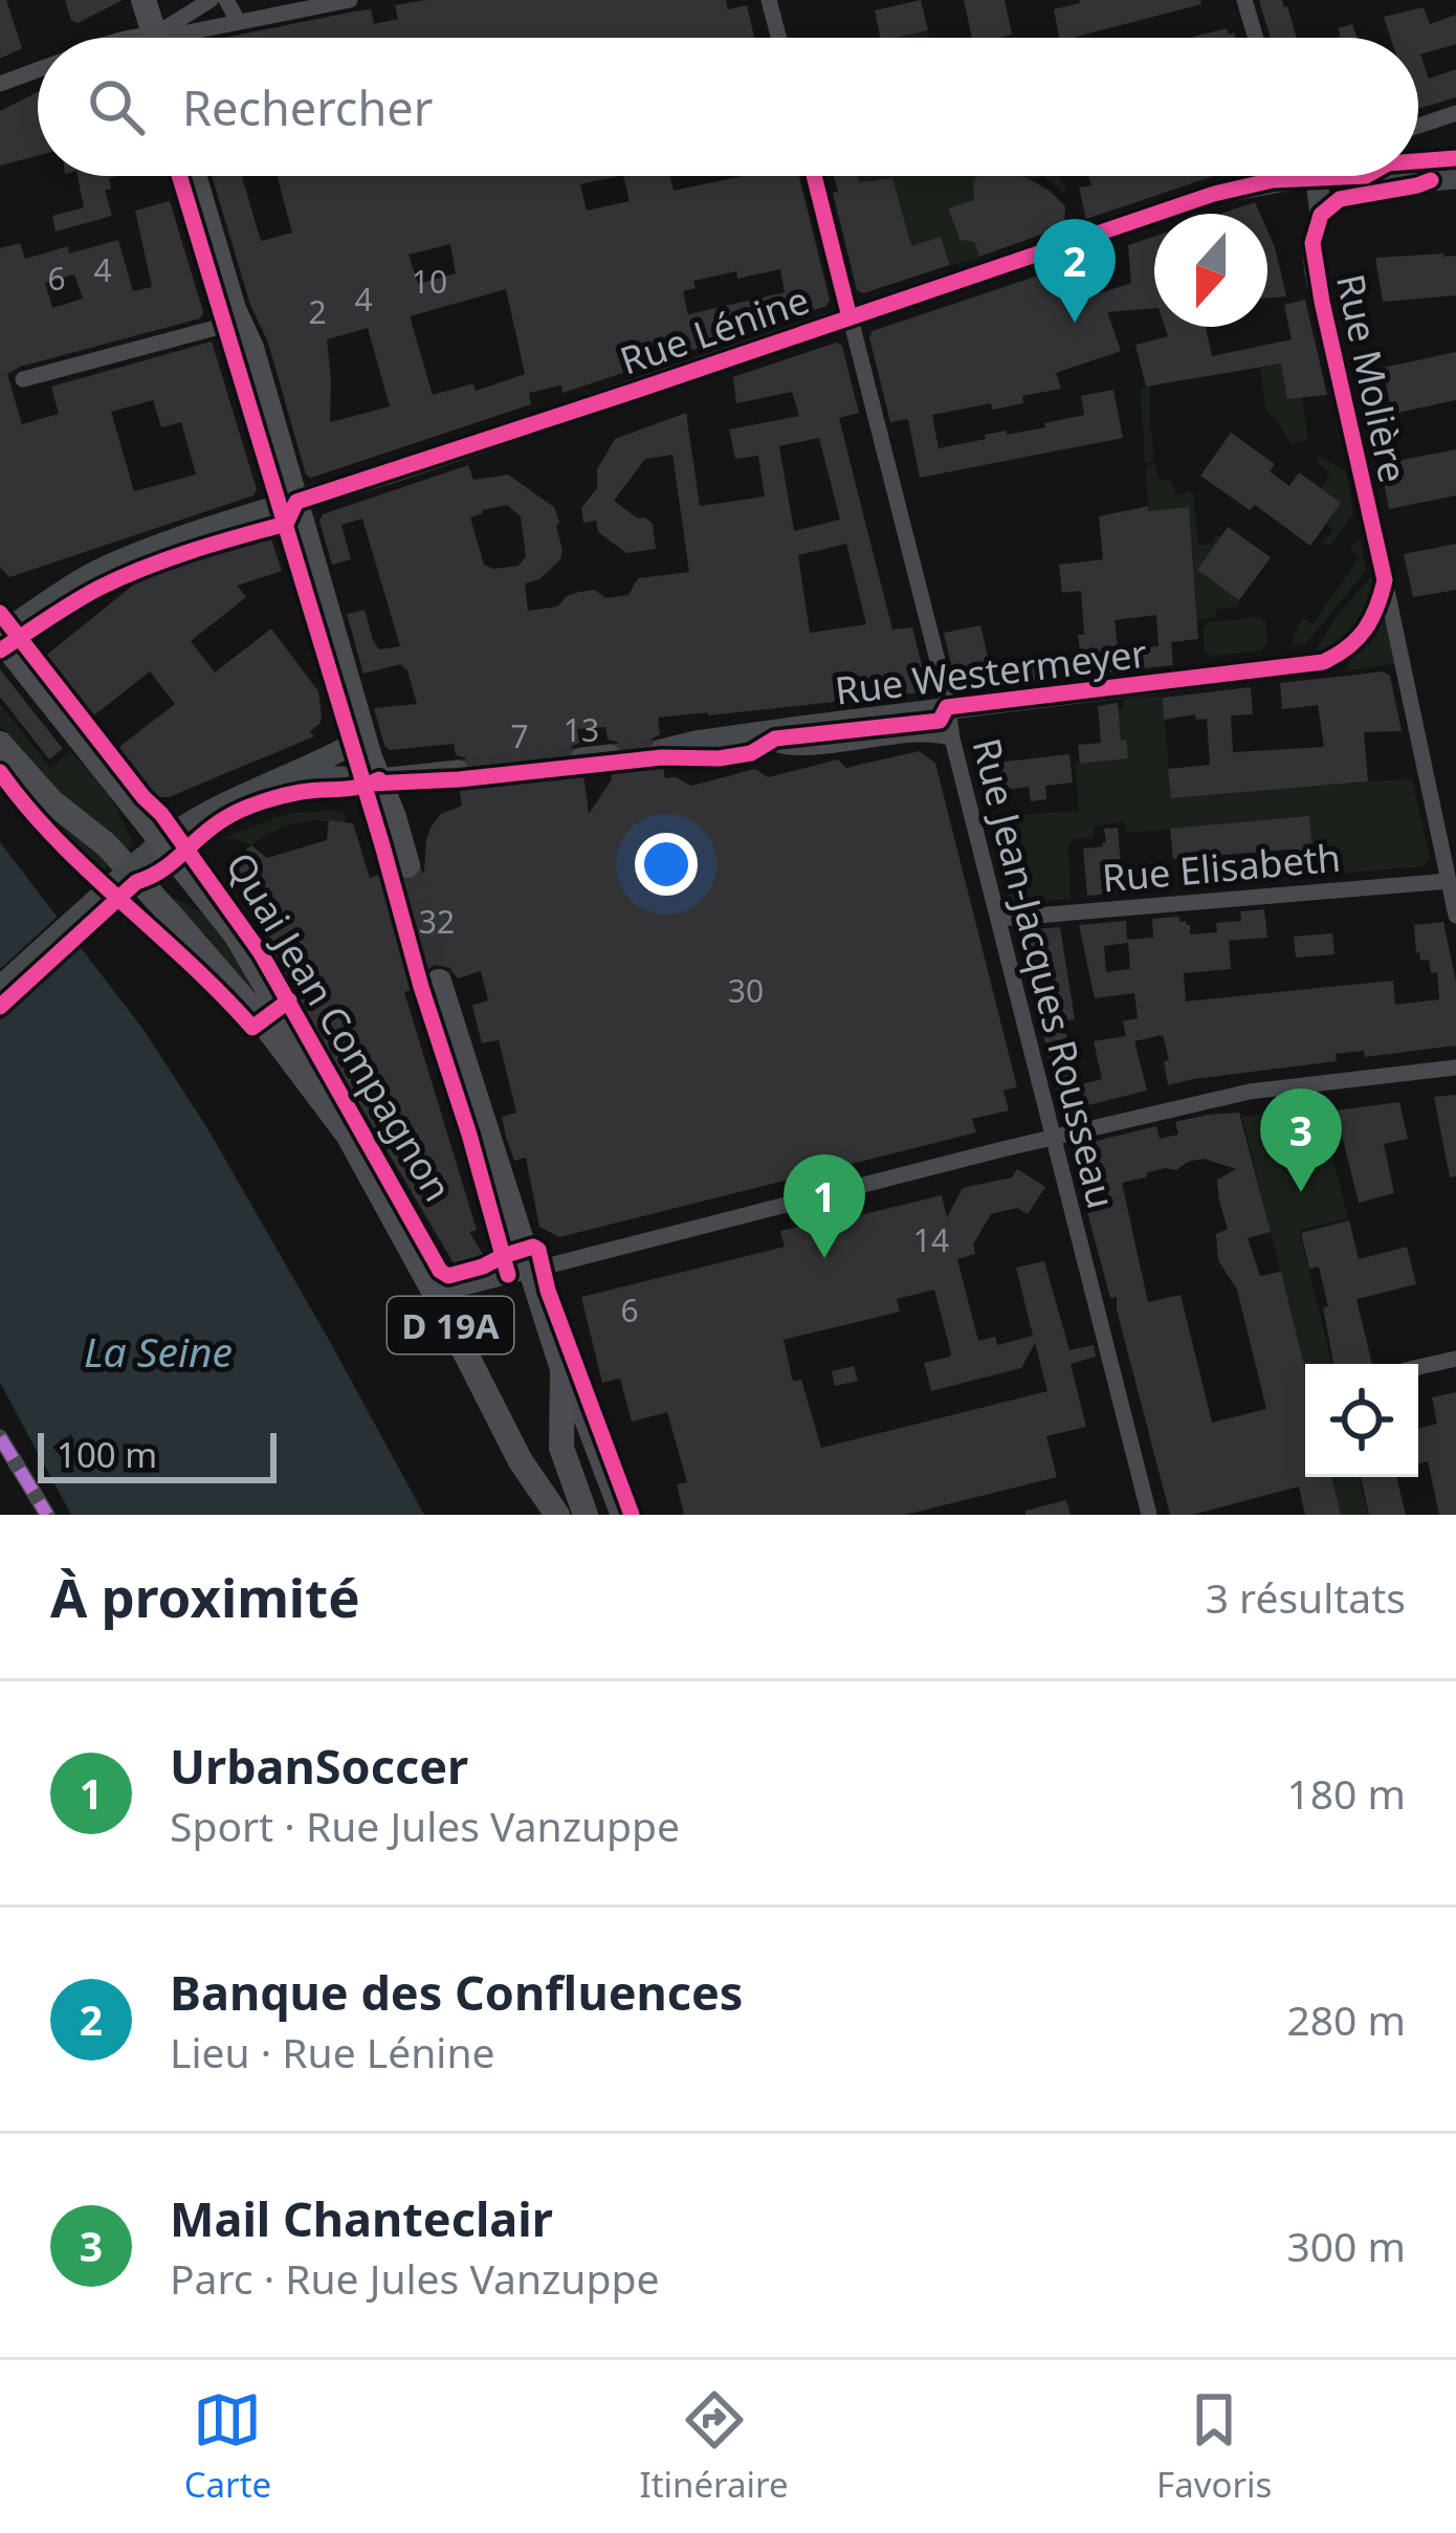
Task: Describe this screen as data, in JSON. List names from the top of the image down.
{
  "streets": {
    "main road": [
      "Rue Lénine",
      "Rue Molière",
      "Rue Westermeyer",
      "Quai Jean Compagnon",
      "D 19A"
    ],
    "street": ["Rue Elisabeth", "Rue Jean-Jacques Rousseau"]
  },
  "crossings": [
    ["Rue Lénine", "Rue Molière"],
    ["Rue Lénine", "Rue Jean-Jacques Rousseau"],
    ["Rue Molière", "Rue Westermeyer"],
    ["Rue Molière", "Rue Elisabeth"],
    ["Rue Westermeyer", "Rue Jean-Jacques Rousseau"],
    ["Rue Elisabeth", "Rue Jean-Jacques Rousseau"]
  ],
  "water": ["La Seine"],
  "house_numbers": [
    "4",
    "6",
    "10",
    "4",
    "2",
    "13",
    "7",
    "32",
    "30",
    "14",
    "6"
  ],
  "scale_bar": "100 m",
  "north": "bottom",
  "page": {
    "search": "Rechercher",
    "pins": ["2", "3", "1"],
    "scale": "100 m",
    "heading": ["À proximité", "3 résultats"],
    "list": [
      {
        "mark": "1",
        "name": "UrbanSoccer",
        "note": "Sport · Rue Jules Vanzuppe",
        "value": "180 m"
      },
      {
        "mark": "2",
        "name": "Banque des Confluences",
        "note": "Lieu · Rue Lénine",
        "value": "280 m"
      },
      {
        "mark": "3",
        "name": "Mail Chanteclair",
        "note": "Parc · Rue Jules Vanzuppe",
        "value": "300 m"
      }
    ],
    "nav": ["Carte", "Itinéraire", "Favoris"]
  }
}
